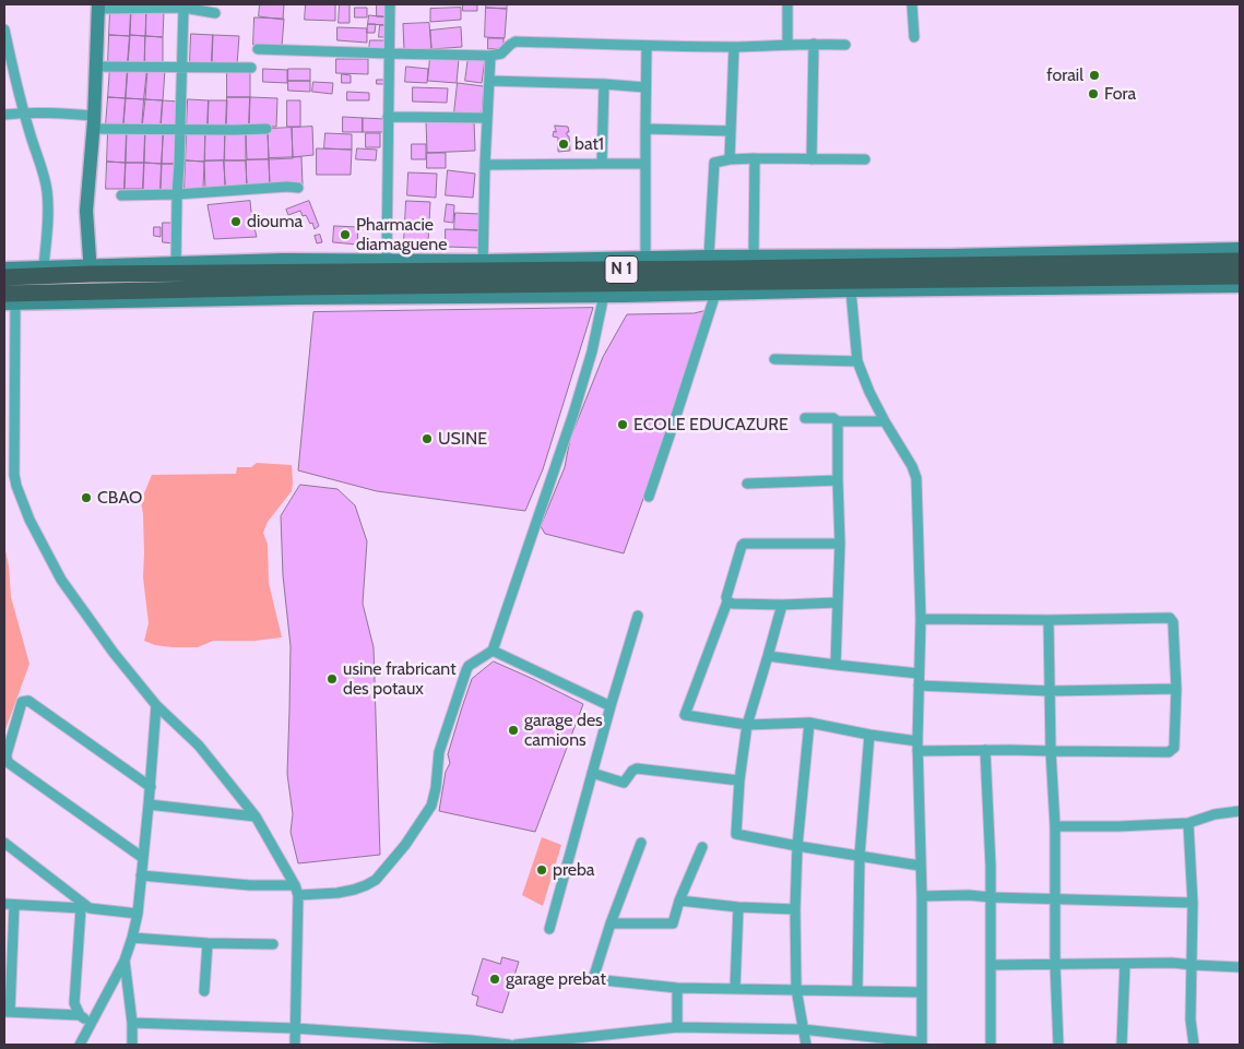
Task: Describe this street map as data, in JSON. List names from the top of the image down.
{
  "streets": {
    "highway": ["N 1"]
  },
  "places": [
    "forail",
    "Fora",
    "bat1",
    "diouma",
    "Pharmacie diamaguene",
    "ECOLE EDUCAZURE",
    "USINE",
    "CBAO",
    "usine frabricant des potaux",
    "garage des camions",
    "preba",
    "garage prebat"
  ]
}
